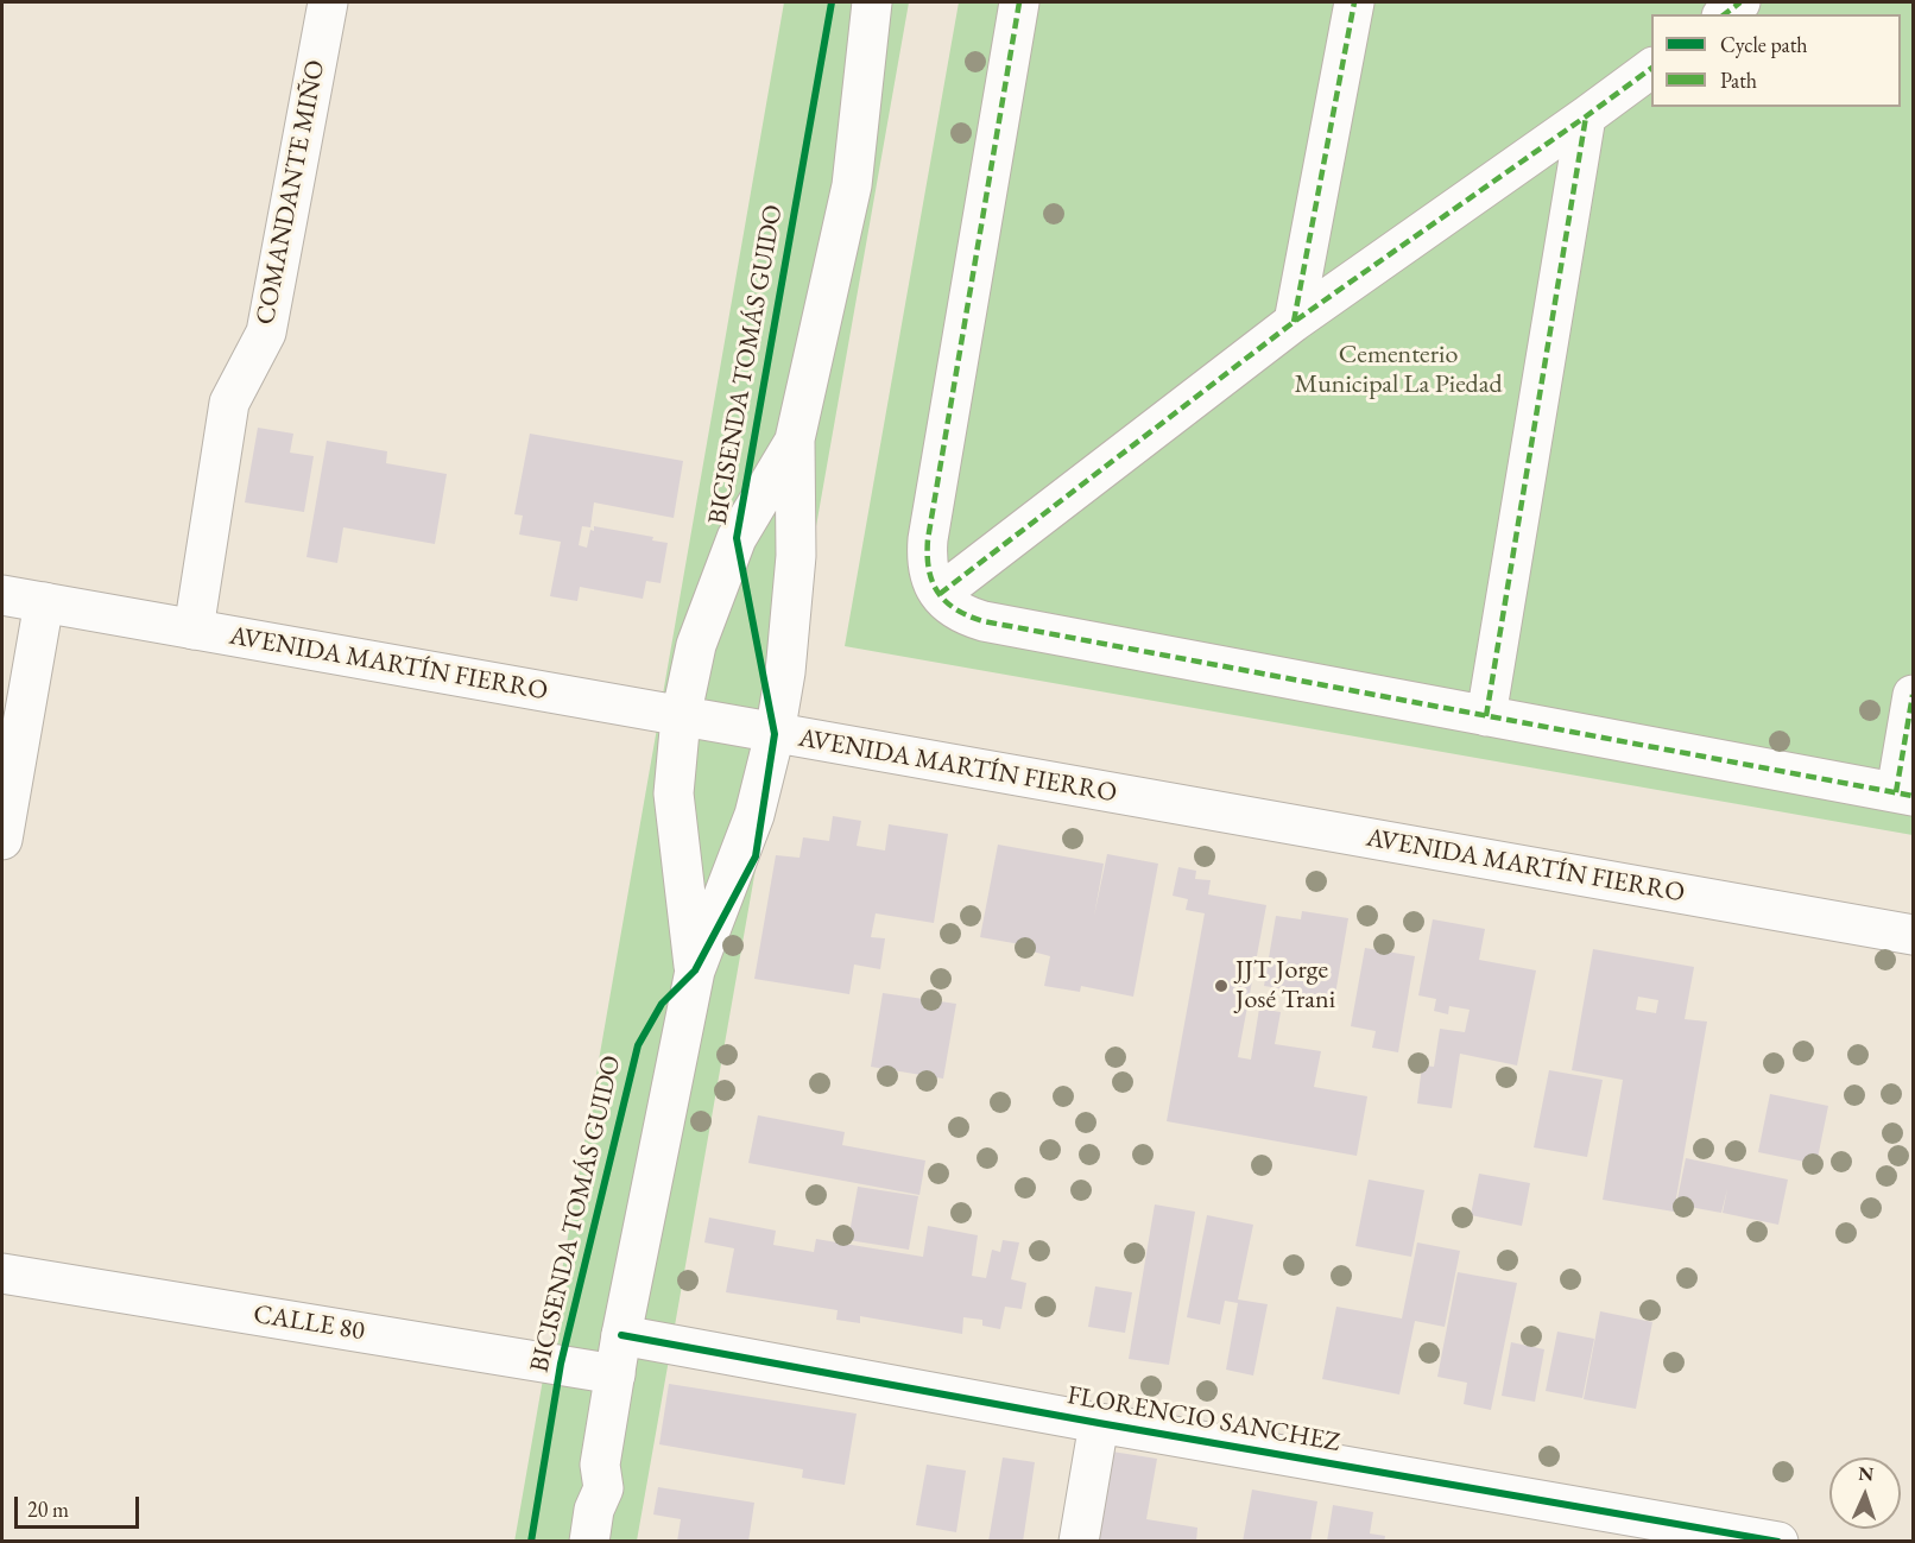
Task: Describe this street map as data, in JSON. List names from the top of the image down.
{
  "streets": {
    "street": [
      "COMANDANTE MIÑO",
      "AVENIDA MARTÍN FIERRO",
      "CALLE 80",
      "FLORENCIO SANCHEZ"
    ],
    "cycle path": ["BICISENDA TOMÁS GUIDO"]
  },
  "crossings": [
    ["COMANDANTE MIÑO", "AVENIDA MARTÍN FIERRO"]
  ],
  "parks": ["Cementerio Municipal La Piedad"],
  "places": ["JJT Jorge José Trani"],
  "legend": ["Cycle path", "Path"],
  "scale_bar": "20 m",
  "north": "top"
}
